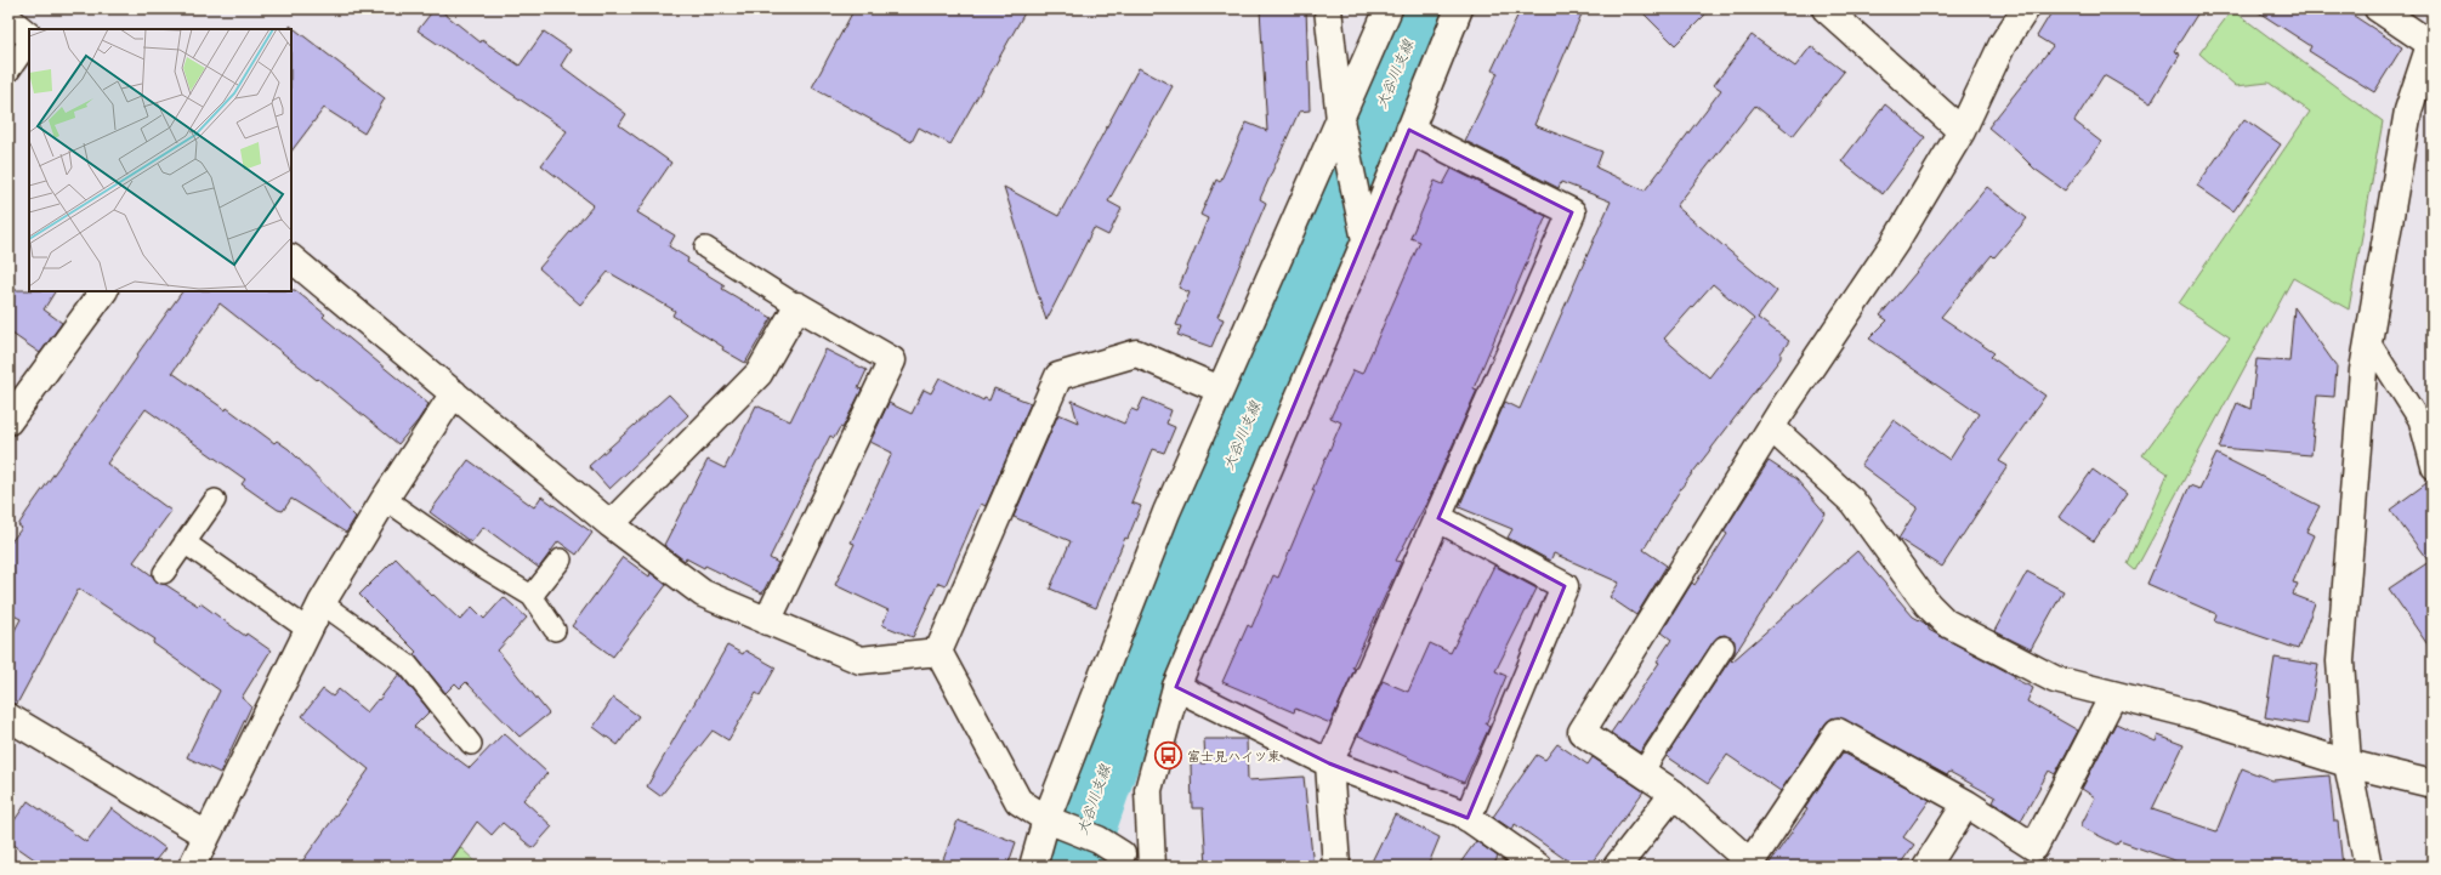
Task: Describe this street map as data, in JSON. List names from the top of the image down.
{
  "water": ["大谷川支線"],
  "places": {
    "bus stop": ["富士見ハイツ東"]
  }
}
